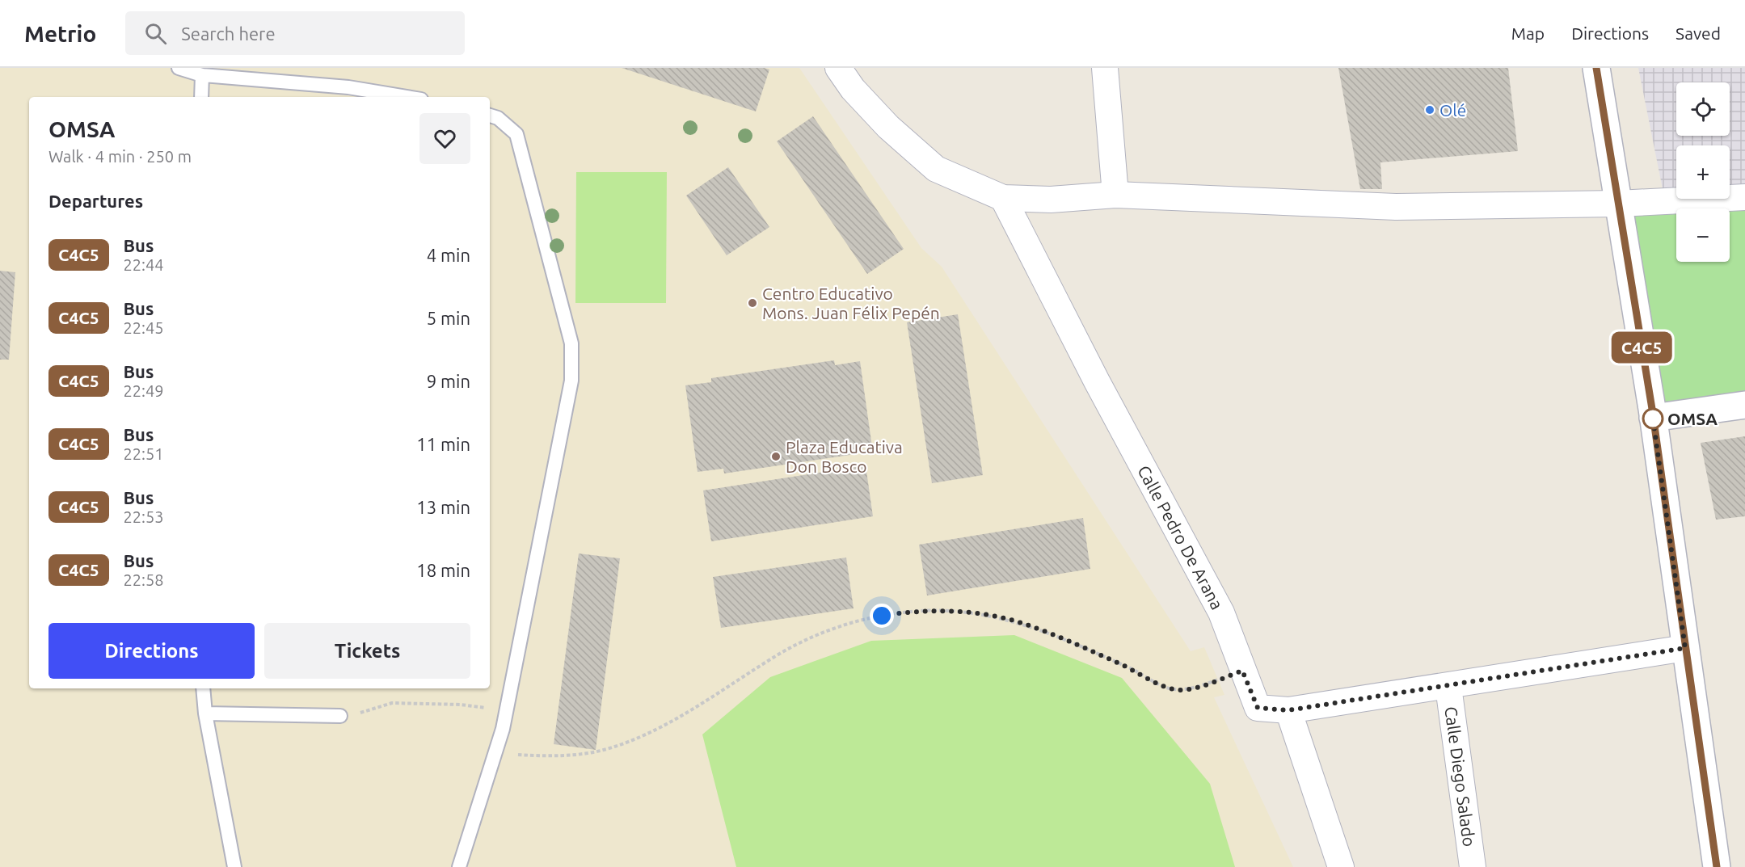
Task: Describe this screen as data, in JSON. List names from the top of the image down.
{
  "streets": {
    "street": ["Calle Pedro De Arana", "Calle Diego Salado"]
  },
  "places": [
    "Olé",
    "Centro Educativo Mons. Juan Félix Pepén",
    "OMSA",
    "Plaza Educativa Don Bosco"
  ],
  "lines": ["bus line C4C5"],
  "page": {
    "header": "Metrio",
    "search": "Search here",
    "nav": ["Map", "Directions", "Saved"],
    "on_map": "C4C5",
    "map_buttons": ["+", "−"],
    "heading": [
      ["OMSA", "Walk · 4 min · 250 m"],
      "Departures"
    ],
    "list": [
      {
        "mark": "C4C5",
        "name": "Bus",
        "note": "22:44",
        "value": "4 min"
      },
      {
        "mark": "C4C5",
        "name": "Bus",
        "note": "22:45",
        "value": "5 min"
      },
      {
        "mark": "C4C5",
        "name": "Bus",
        "note": "22:49",
        "value": "9 min"
      },
      {
        "mark": "C4C5",
        "name": "Bus",
        "note": "22:51",
        "value": "11 min"
      },
      {
        "mark": "C4C5",
        "name": "Bus",
        "note": "22:53",
        "value": "13 min"
      },
      {
        "mark": "C4C5",
        "name": "Bus",
        "note": "22:58",
        "value": "18 min"
      }
    ],
    "buttons": ["Directions", "Tickets"]
  }
}
